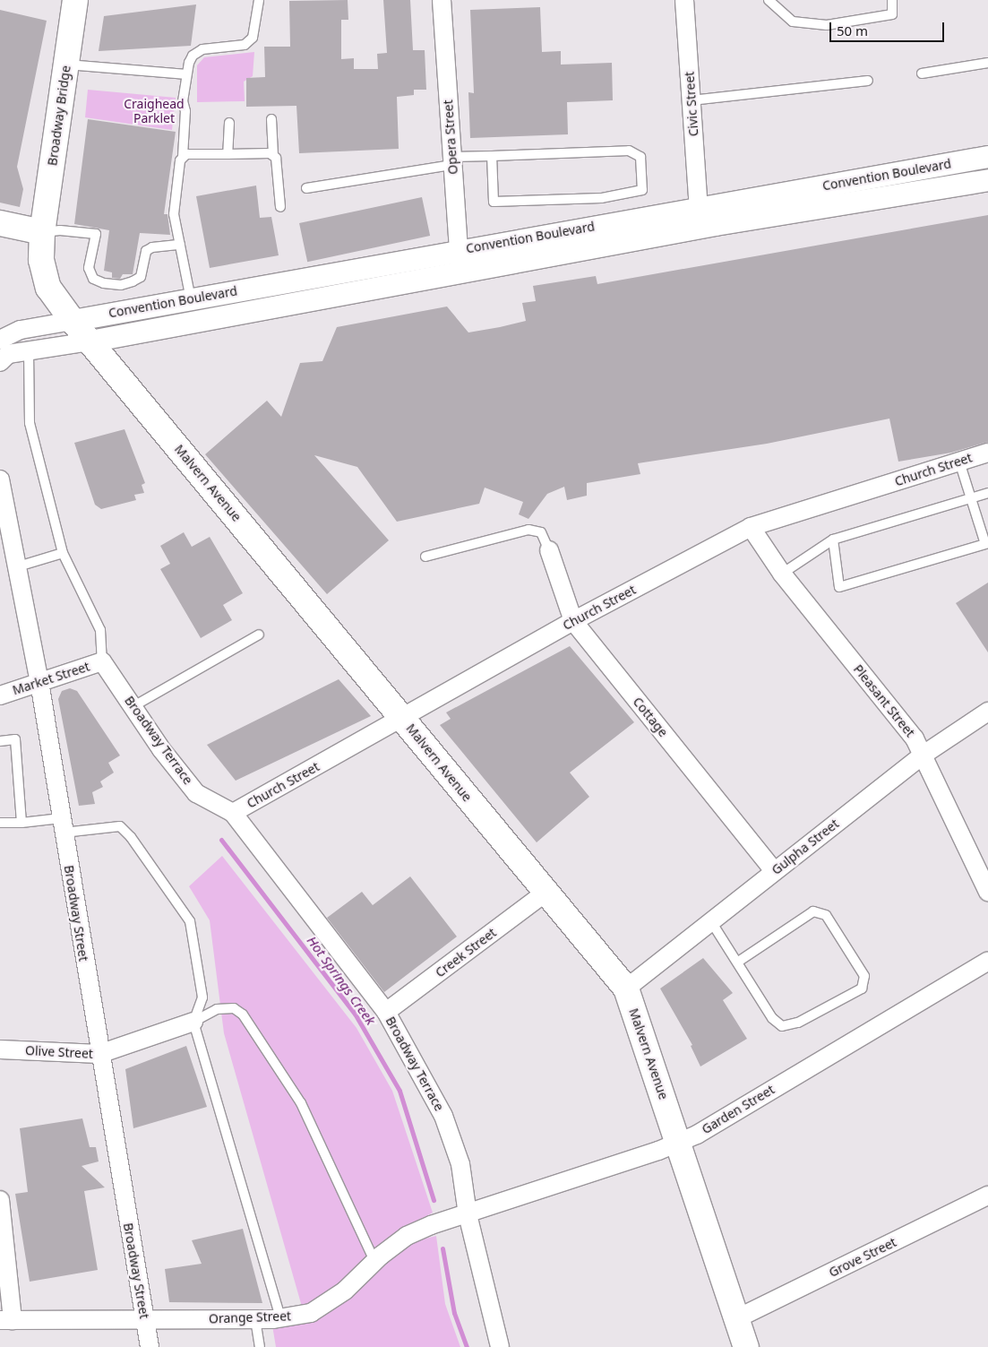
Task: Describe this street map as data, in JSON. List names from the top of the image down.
{
  "streets": {
    "main road": ["Broadway Bridge", "Malvern Avenue"],
    "street": [
      "Civic Street",
      "Opera Street",
      "Convention Boulevard",
      "Church Street",
      "Market Street",
      "Pleasant Street",
      "Cottage",
      "Broadway Terrace",
      "Gulpha Street",
      "Broadway Street",
      "Creek Street",
      "Olive Street",
      "Garden Street",
      "Grove Street",
      "Orange Street"
    ]
  },
  "crossings": [
    ["Civic Street", "Convention Boulevard"],
    ["Broadway Bridge", "Malvern Avenue"],
    ["Opera Street", "Convention Boulevard"],
    ["Convention Boulevard", "Malvern Avenue"],
    ["Church Street", "Malvern Avenue"],
    ["Church Street", "Pleasant Street"],
    ["Church Street", "Cottage"],
    ["Church Street", "Broadway Terrace"],
    ["Malvern Avenue", "Gulpha Street"],
    ["Malvern Avenue", "Creek Street"],
    ["Malvern Avenue", "Garden Street"],
    ["Malvern Avenue", "Grove Street"],
    ["Market Street", "Broadway Terrace"],
    ["Market Street", "Broadway Street"],
    ["Pleasant Street", "Gulpha Street"],
    ["Cottage", "Gulpha Street"],
    ["Broadway Terrace", "Creek Street"],
    ["Broadway Terrace", "Garden Street"],
    ["Broadway Terrace", "Orange Street"],
    ["Broadway Street", "Olive Street"],
    ["Broadway Street", "Orange Street"],
    ["Garden Street", "Orange Street"]
  ],
  "water": ["Hot Springs Creek"],
  "parks": ["Craighead Parklet"],
  "scale_bar": "50 m"
}
